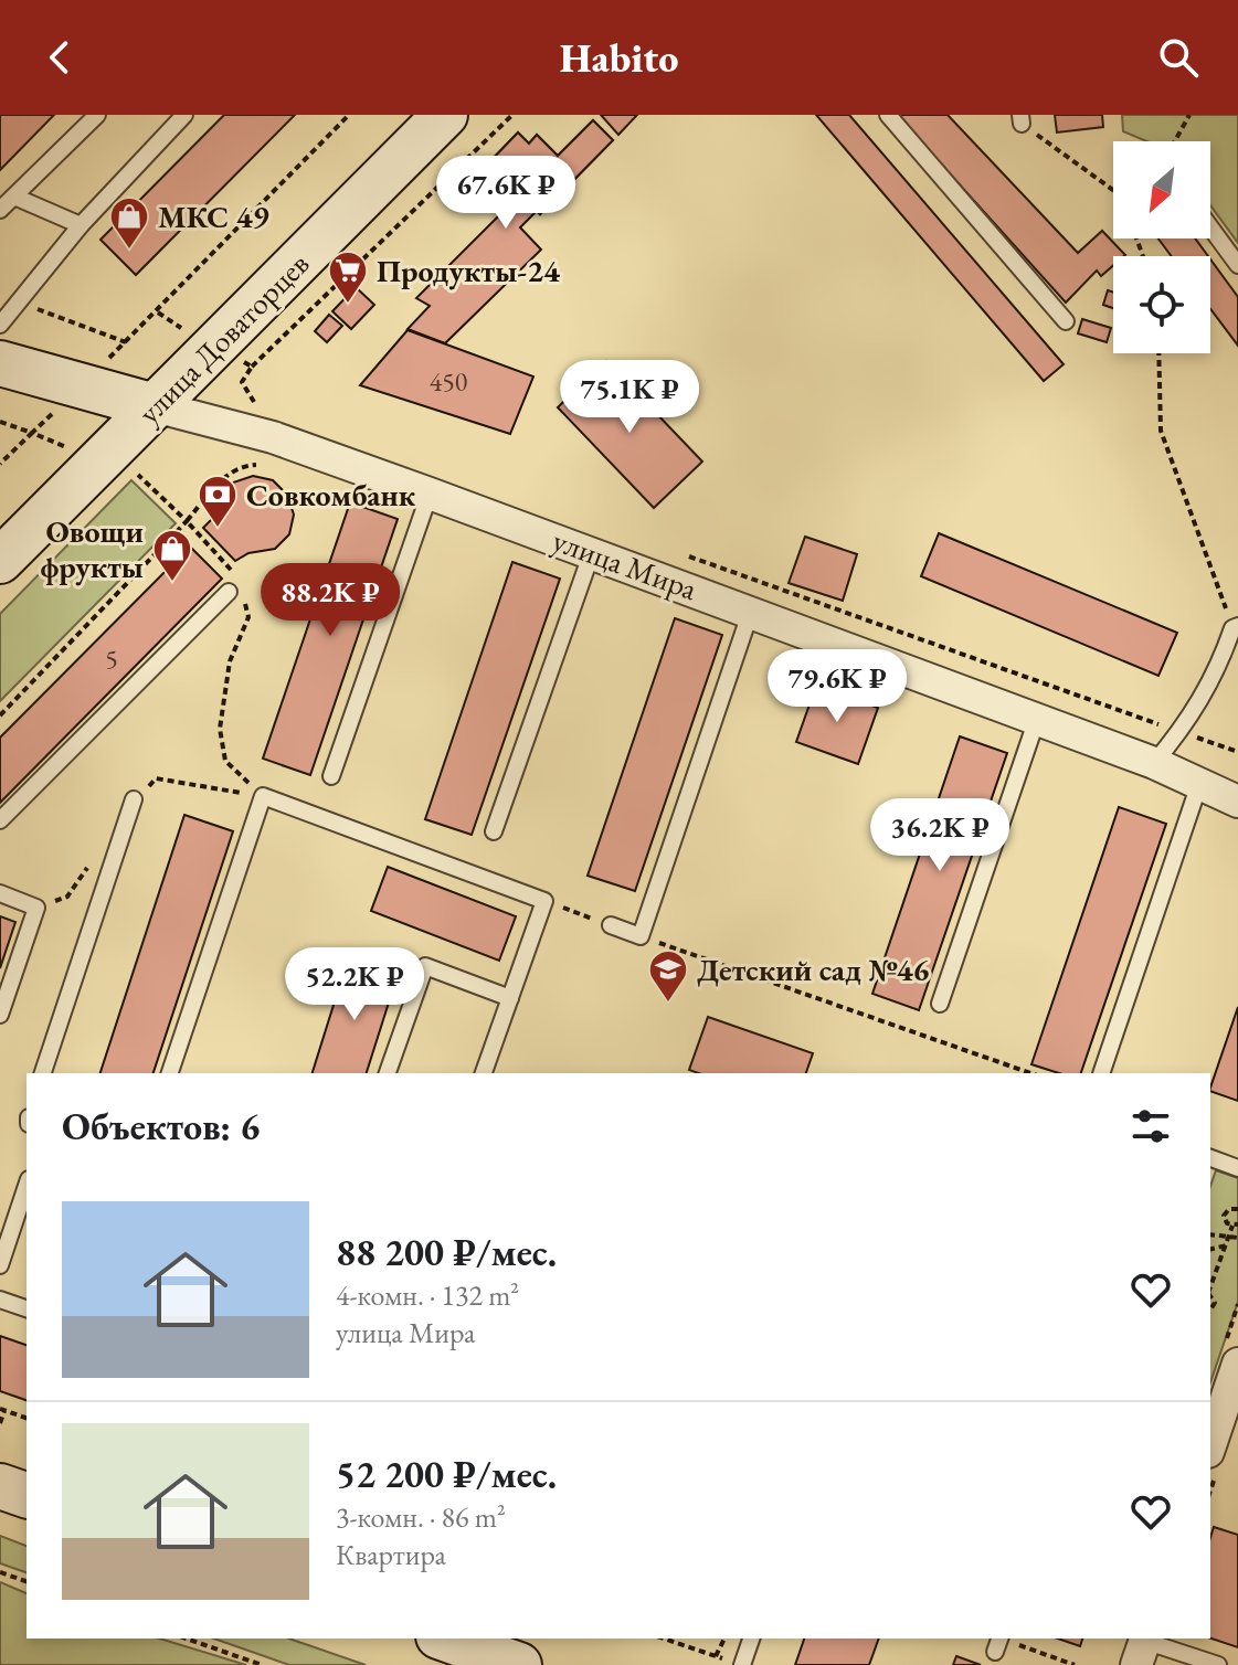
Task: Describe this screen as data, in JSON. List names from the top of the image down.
{
  "streets": {
    "main road": ["улица Доваторцев", "улица Мира"]
  },
  "crossings": [
    ["улица Доваторцев", "улица Мира"]
  ],
  "places": {
    "shop": ["МКС 49", "Овощи фрукты"],
    "supermarket": ["Продукты-24"],
    "bank": ["Совкомбанк"],
    "school or university": ["Детский сад №46"]
  },
  "house_numbers": ["450", "5"],
  "north": "bottom left",
  "page": {
    "header": "Habito",
    "price": [
      "67.6K ₽",
      "75.1K ₽",
      "88.2K ₽",
      "79.6K ₽",
      "36.2K ₽",
      "52.2K ₽"
    ],
    "heading": "Объектов: 6",
    "list": [
      {
        "name": "88 200 ₽/мес.",
        "note": "4-комн. · 132 m² · улица Мира"
      },
      {
        "name": "52 200 ₽/мес.",
        "note": "3-комн. · 86 m² · Квартира"
      }
    ]
  }
}
